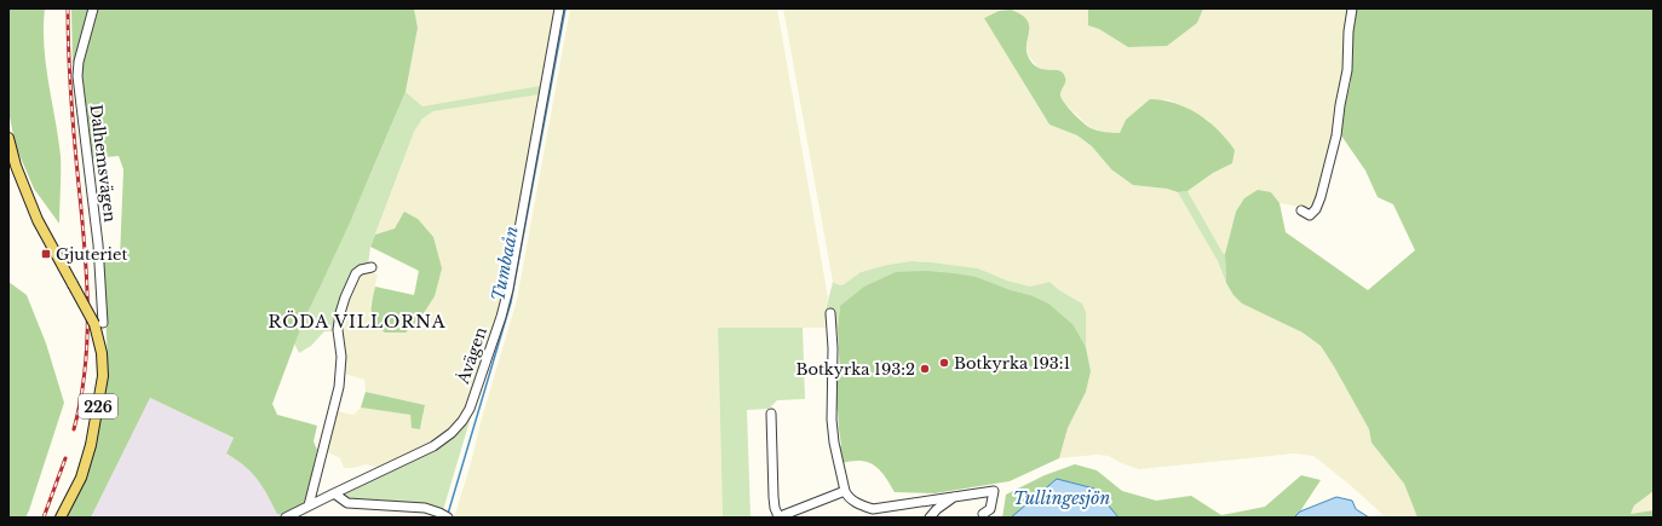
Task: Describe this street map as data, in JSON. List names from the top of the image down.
{
  "streets": {
    "main road": ["226"],
    "street": ["Dalhemsvägen", "Åvägen"]
  },
  "crossings": [
    ["Dalhemsvägen", "226"]
  ],
  "districts": ["RÖDA VILLORNA"],
  "water": ["Tumbaån", "Tullingesjön"],
  "places": {
    "transit": ["Gjuteriet"],
    "other": ["Botkyrka 193:1", "Botkyrka 193:2"]
  }
}
